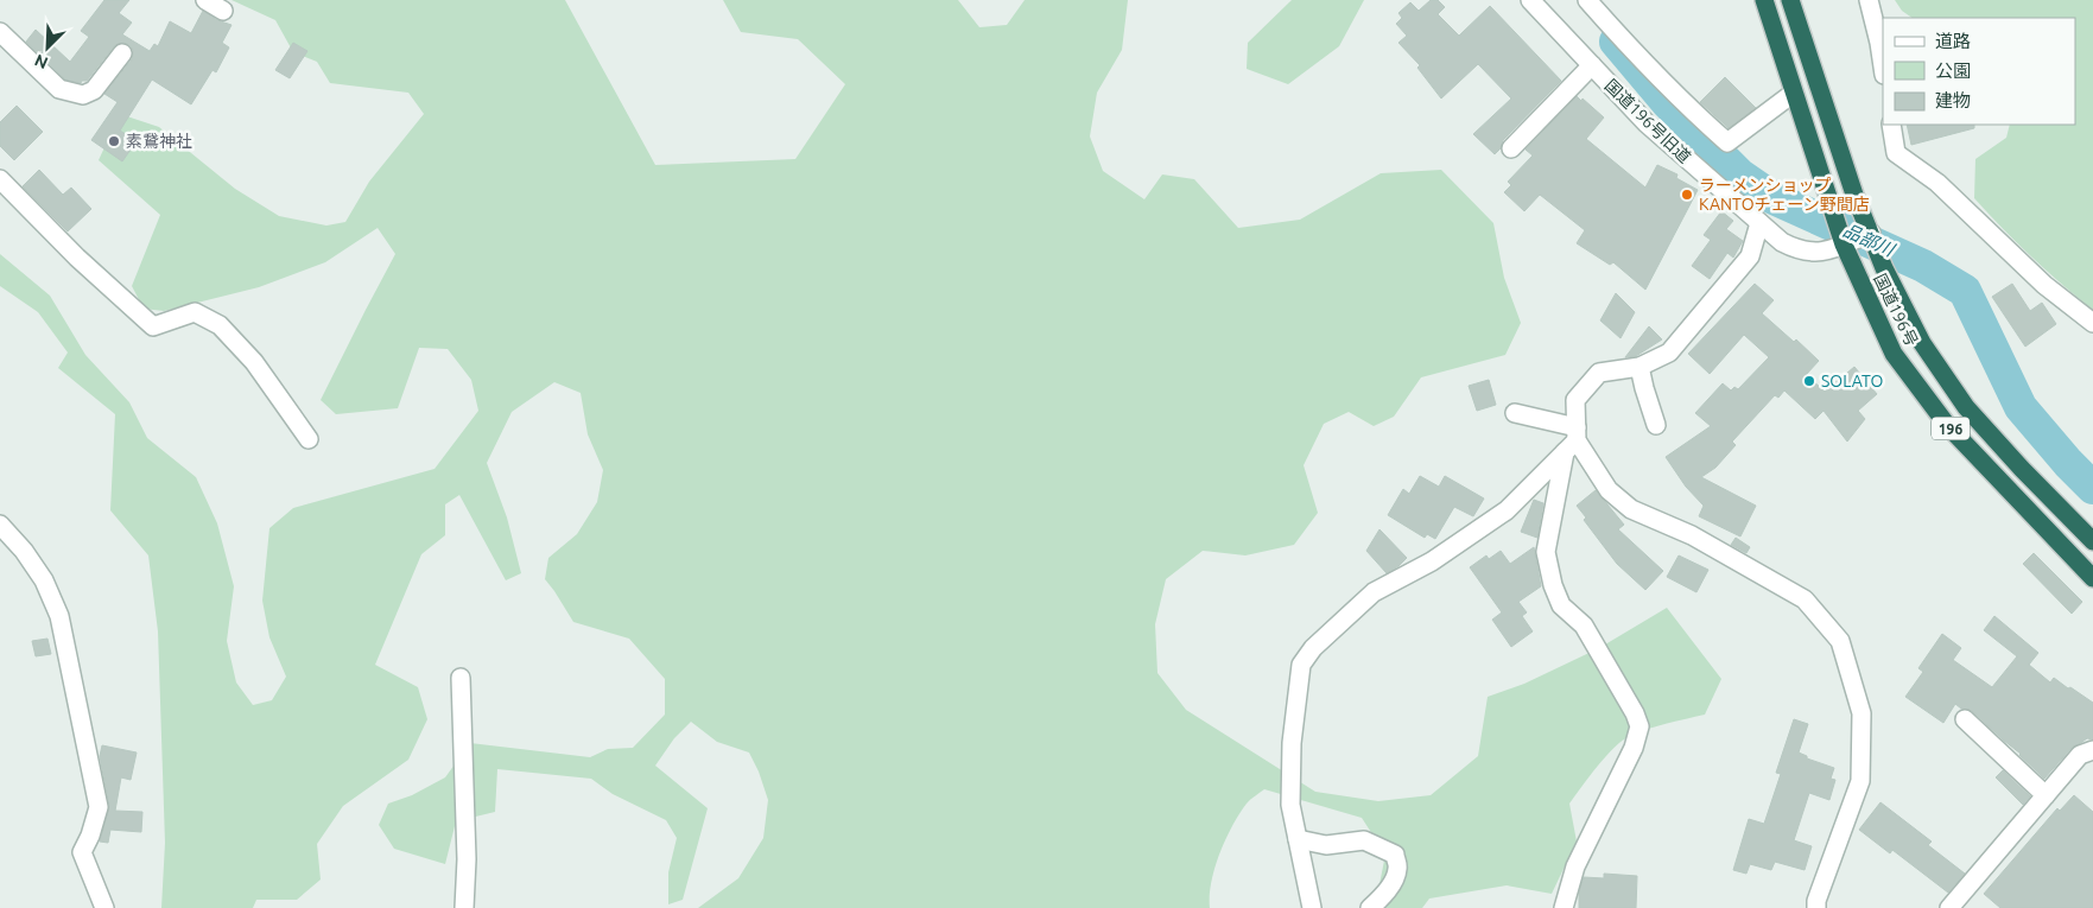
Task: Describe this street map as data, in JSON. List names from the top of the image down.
{
  "streets": {
    "highway": ["国道196号", "196"],
    "street": ["国道196号旧道"]
  },
  "crossings": [
    ["国道196号旧道", "国道196号"]
  ],
  "water": ["品部川"],
  "places": ["素鵞神社", "ラーメンショップ KANTOチェーン野間店", "SOLATO"],
  "legend": ["道路", "公園", "建物"],
  "north": "bottom left"
}
